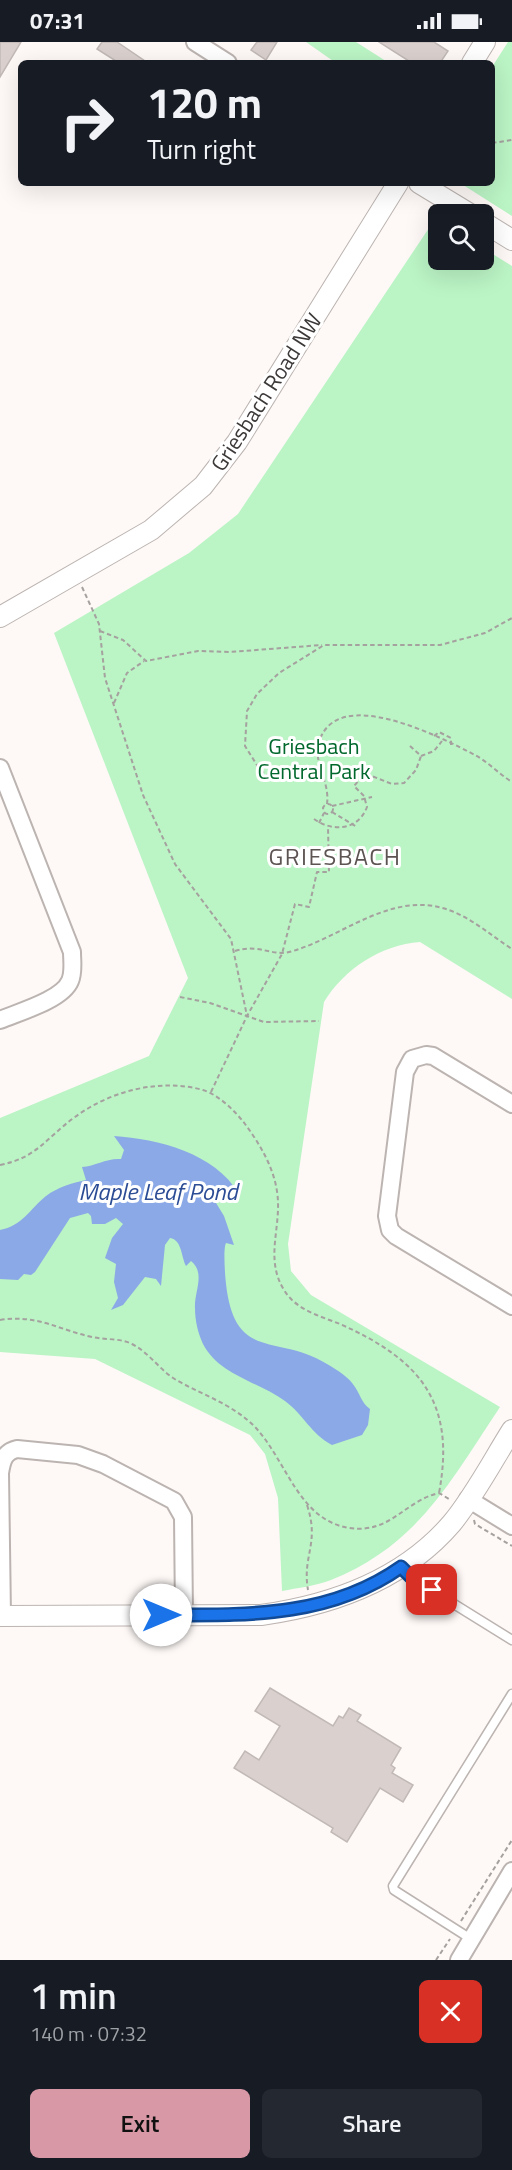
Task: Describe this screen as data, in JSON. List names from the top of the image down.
{
  "streets": {
    "street": ["Griesbach Road NW"]
  },
  "districts": ["GRIESBACH"],
  "water": ["Maple Leaf Pond"],
  "parks": ["Griesbach Central Park"],
  "page": {
    "status": "07:31",
    "turn": ["120 m", "Turn right"],
    "heading": ["1 min", "140 m · 07:32"],
    "buttons": ["Exit", "Share"]
  }
}
